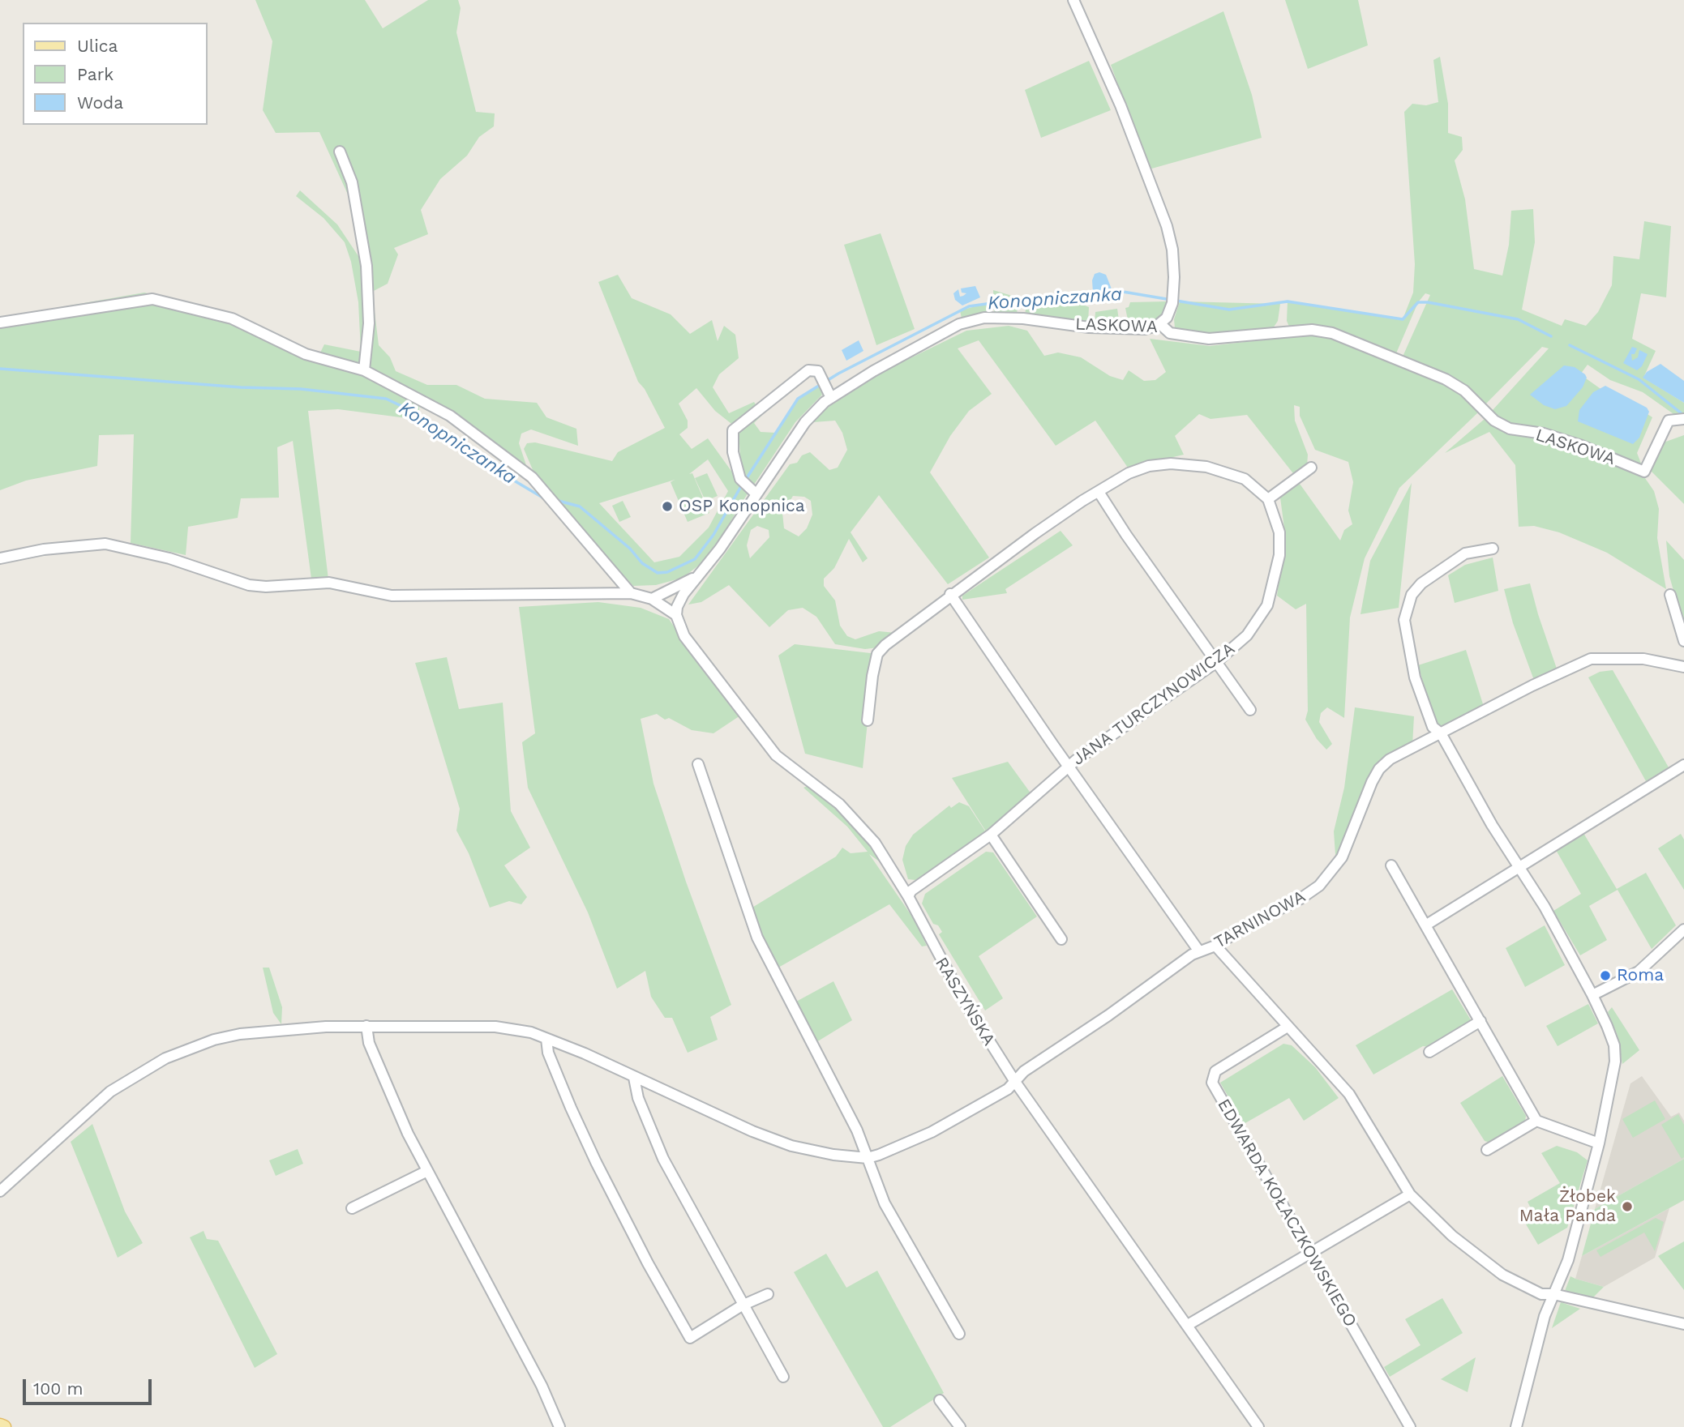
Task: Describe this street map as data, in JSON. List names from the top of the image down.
{
  "streets": {
    "street": [
      "LASKOWA",
      "JANA TURCZYNOWICZA",
      "TARNINOWA",
      "RASZYŃSKA",
      "EDWARDA KOŁACZKOWSKIEGO"
    ]
  },
  "crossings": [
    ["LASKOWA", "RASZYŃSKA"],
    ["JANA TURCZYNOWICZA", "RASZYŃSKA"],
    ["TARNINOWA", "RASZYŃSKA"]
  ],
  "water": ["Konopniczanka"],
  "places": ["OSP Konopnica", "Roma", "Żłobek Mała Panda"],
  "legend": ["Ulica", "Park", "Woda"],
  "scale_bar": "100 m"
}
